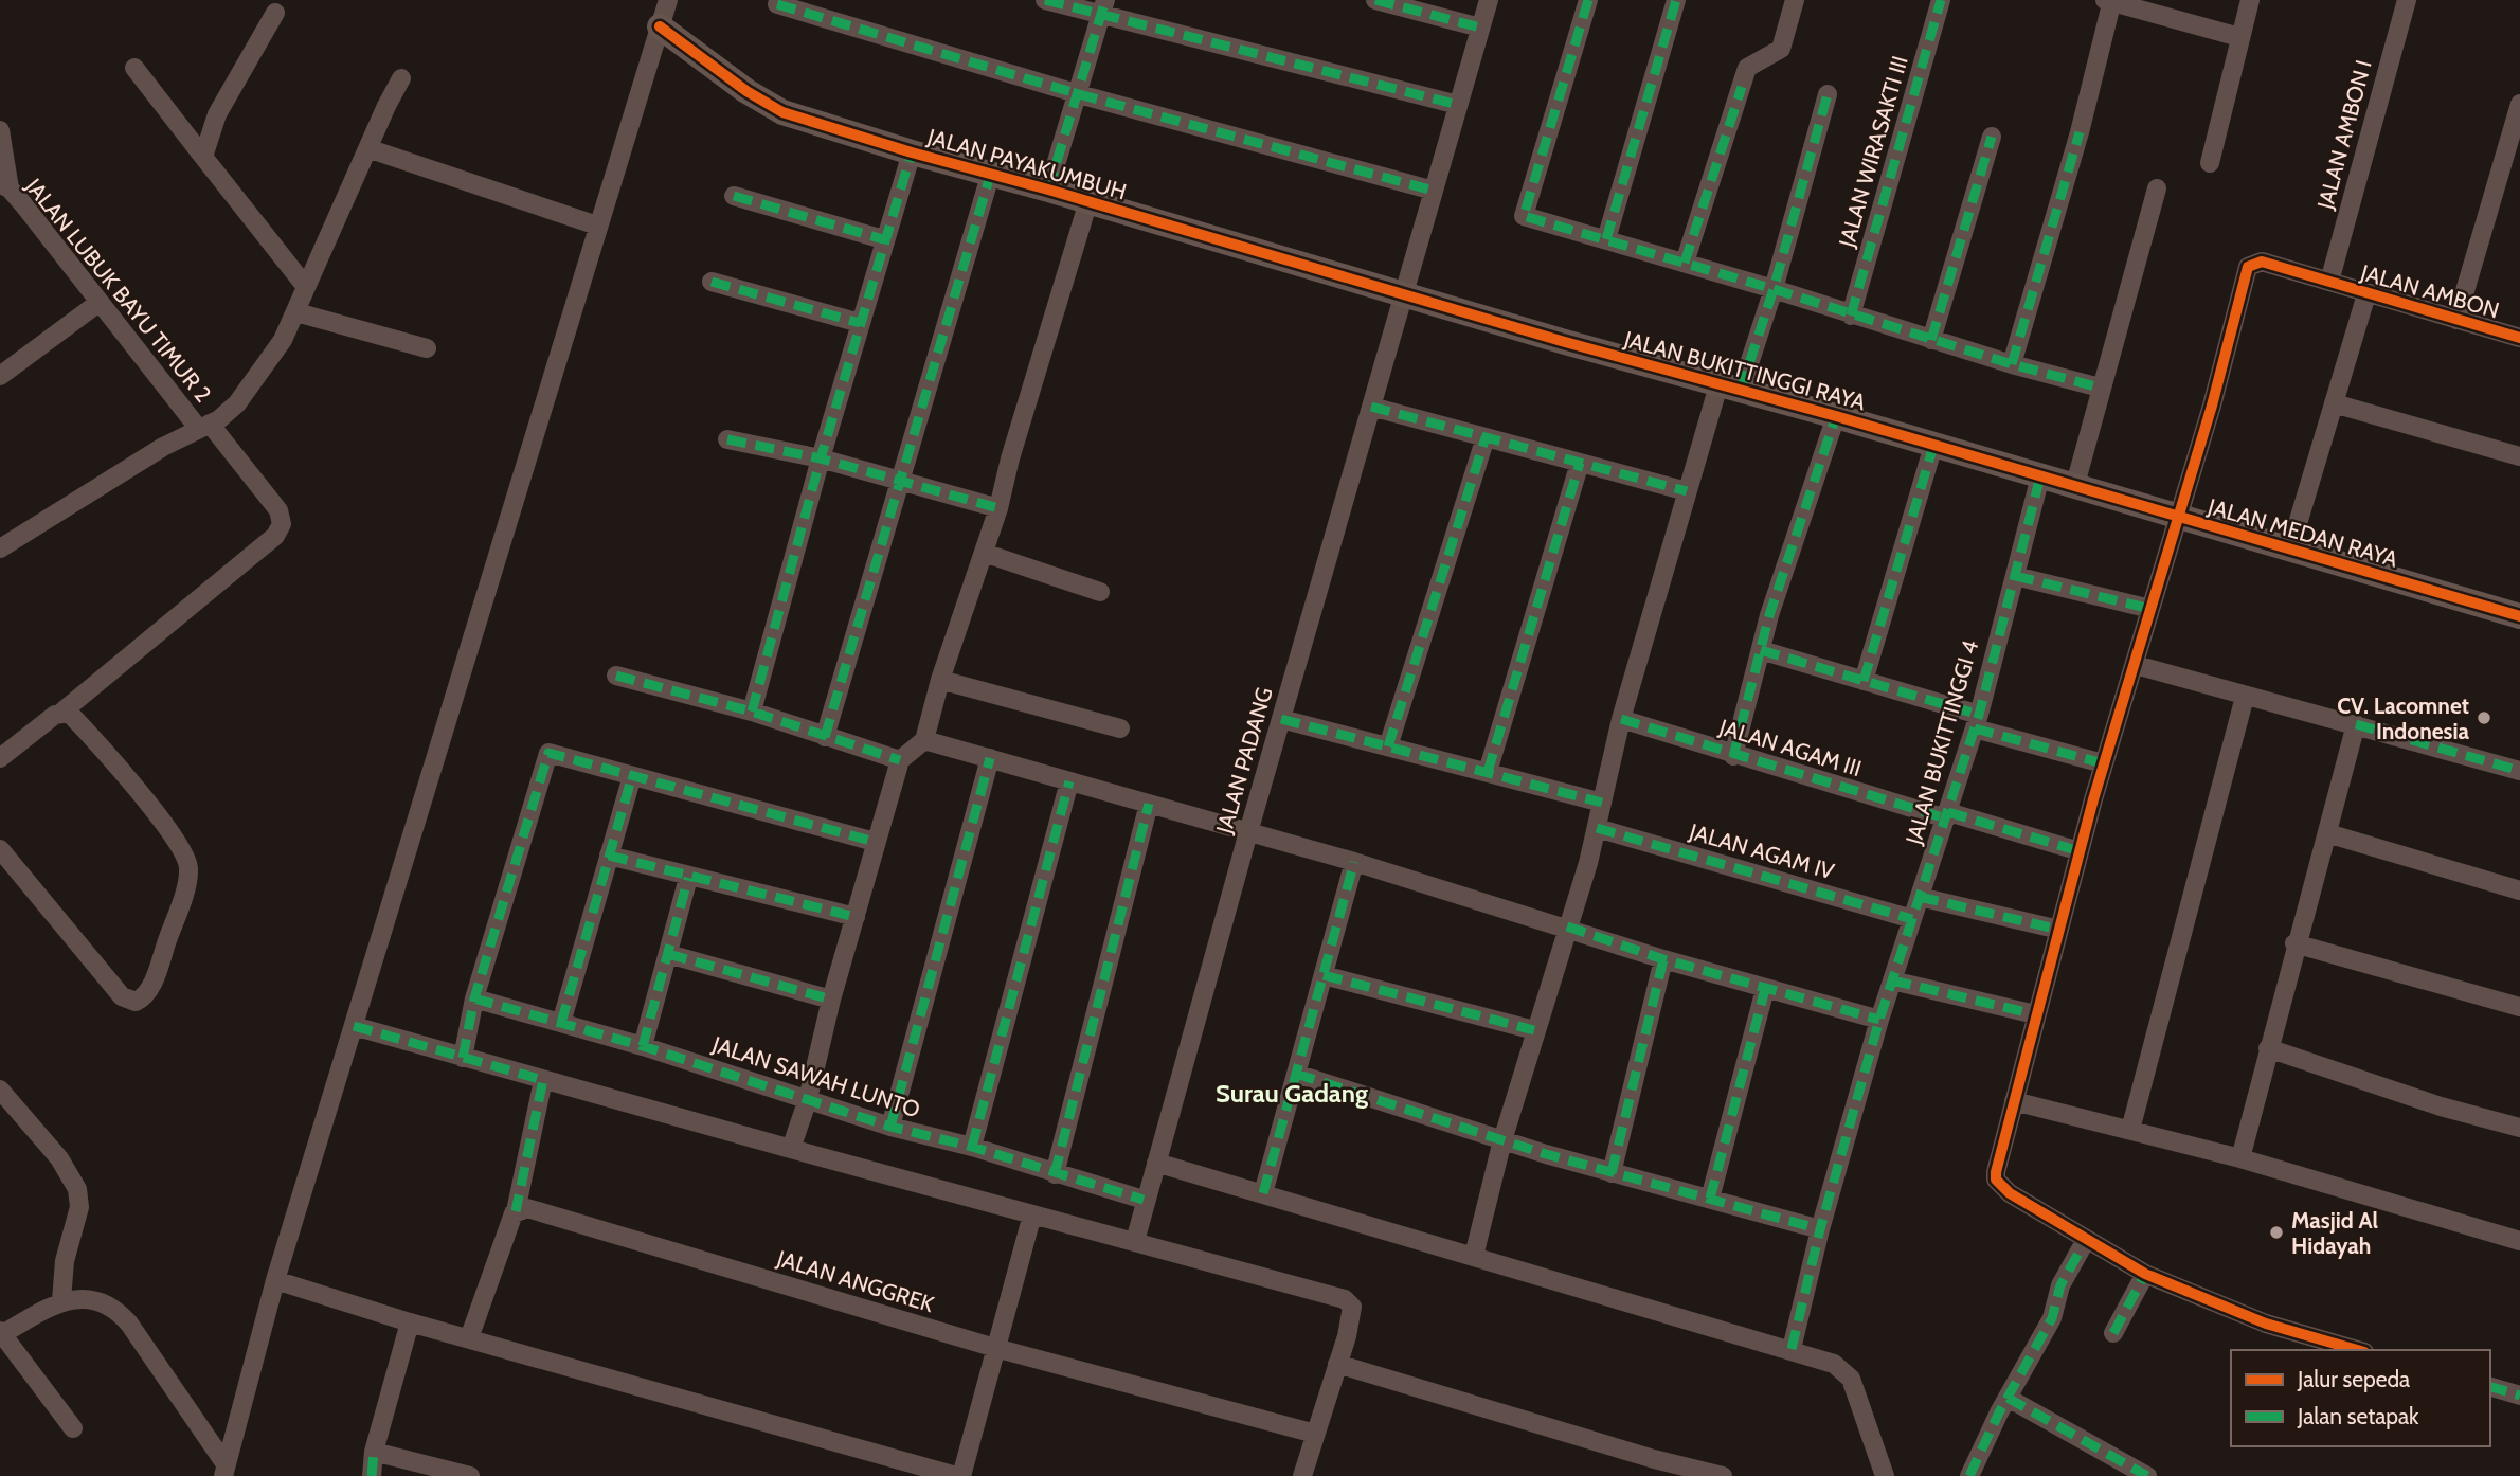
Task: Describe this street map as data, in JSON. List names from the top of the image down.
{
  "streets": {
    "street": [
      "JALAN AMBON I",
      "JALAN WIRASAKTI III",
      "JALAN PAYAKUMBUH",
      "JALAN LUBUK BAYU TIMUR 2",
      "JALAN AMBON",
      "JALAN BUKITTINGGI RAYA",
      "JALAN MEDAN RAYA",
      "JALAN BUKITTINGGI 4",
      "JALAN AGAM III",
      "JALAN PADANG",
      "JALAN AGAM IV",
      "JALAN SAWAH LUNTO",
      "JALAN ANGGREK"
    ]
  },
  "crossings": [
    ["JALAN AMBON I", "JALAN AMBON"],
    ["JALAN PAYAKUMBUH", "JALAN BUKITTINGGI RAYA"],
    ["JALAN PAYAKUMBUH", "JALAN PADANG"],
    ["JALAN AMBON", "JALAN MEDAN RAYA"],
    ["JALAN BUKITTINGGI RAYA", "JALAN MEDAN RAYA"],
    ["JALAN BUKITTINGGI RAYA", "JALAN BUKITTINGGI 4"],
    ["JALAN BUKITTINGGI RAYA", "JALAN PADANG"],
    ["JALAN BUKITTINGGI 4", "JALAN AGAM III"],
    ["JALAN BUKITTINGGI 4", "JALAN AGAM IV"],
    ["JALAN PADANG", "JALAN SAWAH LUNTO"]
  ],
  "districts": ["Surau Gadang"],
  "places": ["CV. Lacomnet Indonesia", "Masjid Al Hidayah"],
  "legend": ["Jalur sepeda", "Jalan setapak"]
}
